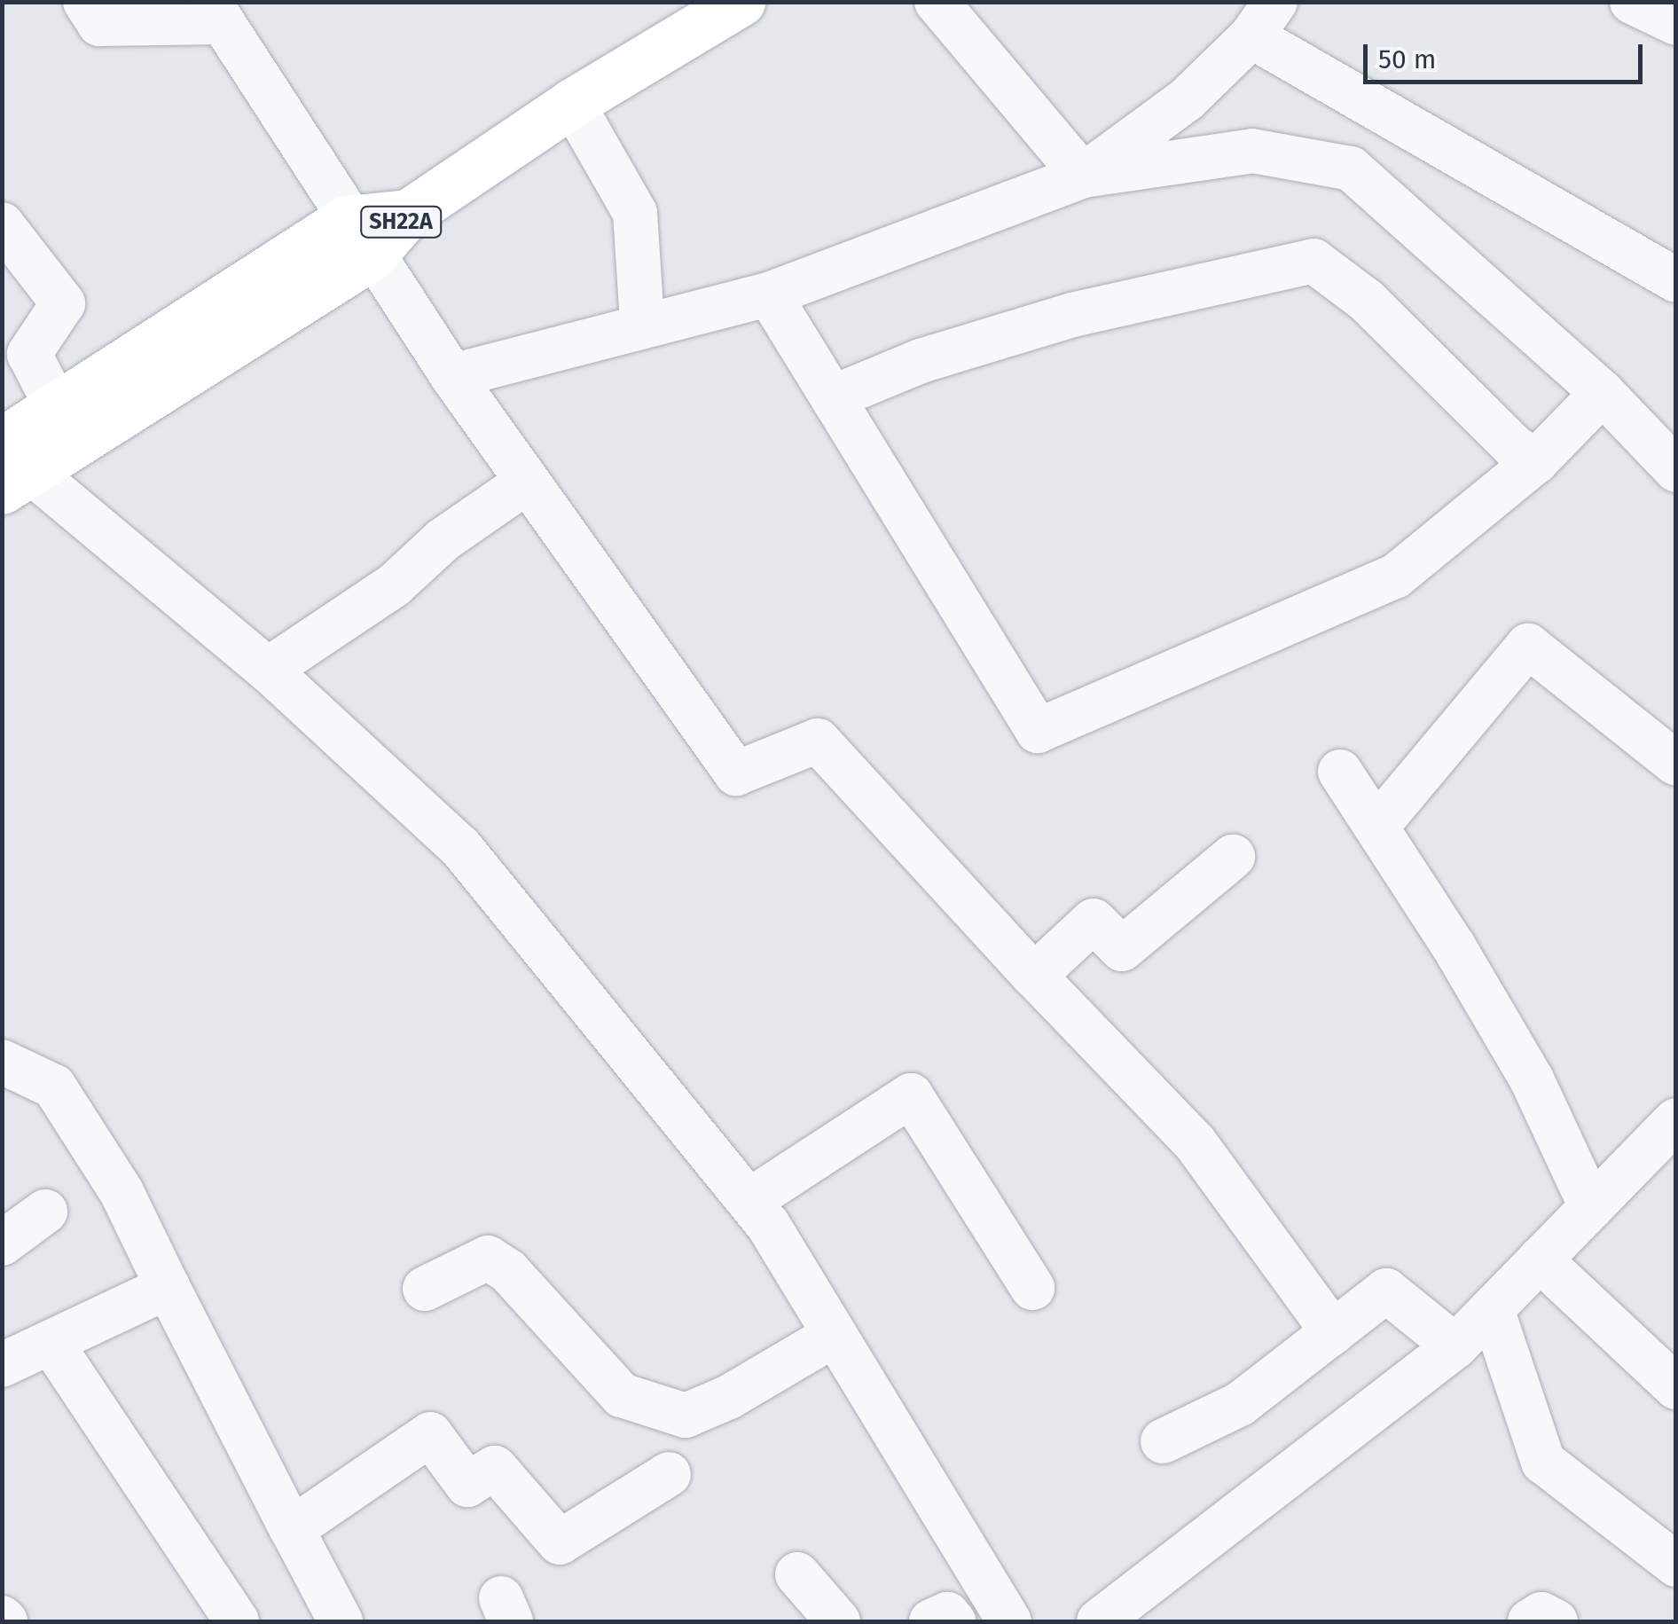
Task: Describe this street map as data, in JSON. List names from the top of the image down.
{
  "streets": {
    "main road": ["SH22A"]
  },
  "scale_bar": "50 m"
}
